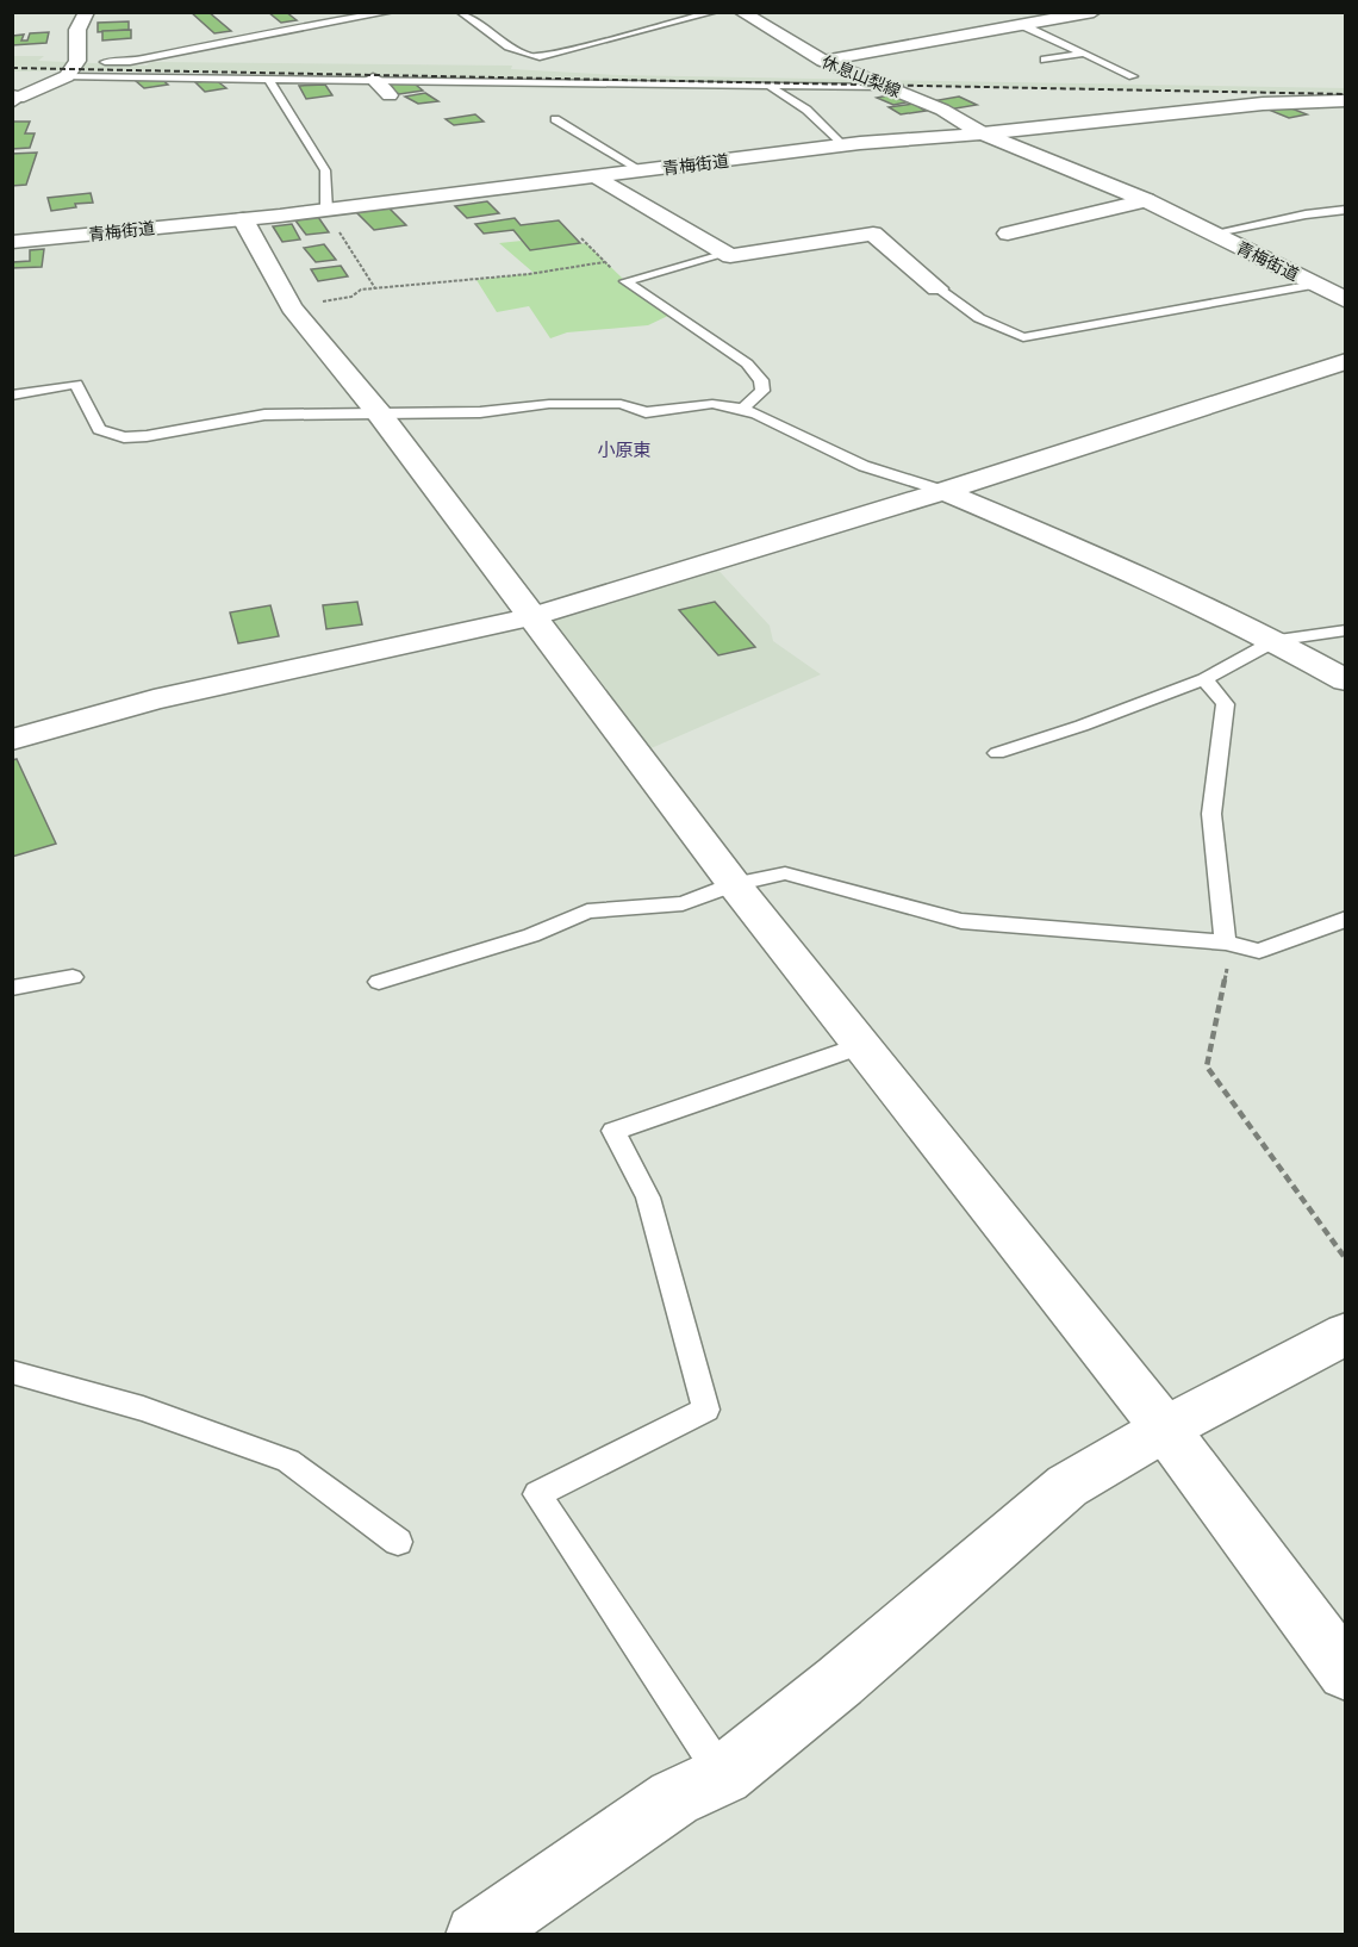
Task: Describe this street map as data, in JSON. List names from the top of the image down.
{
  "streets": {
    "street": ["休息山梨線", "青梅街道"]
  },
  "crossings": [
    ["休息山梨線", "青梅街道"]
  ],
  "districts": ["小原東"]
}
